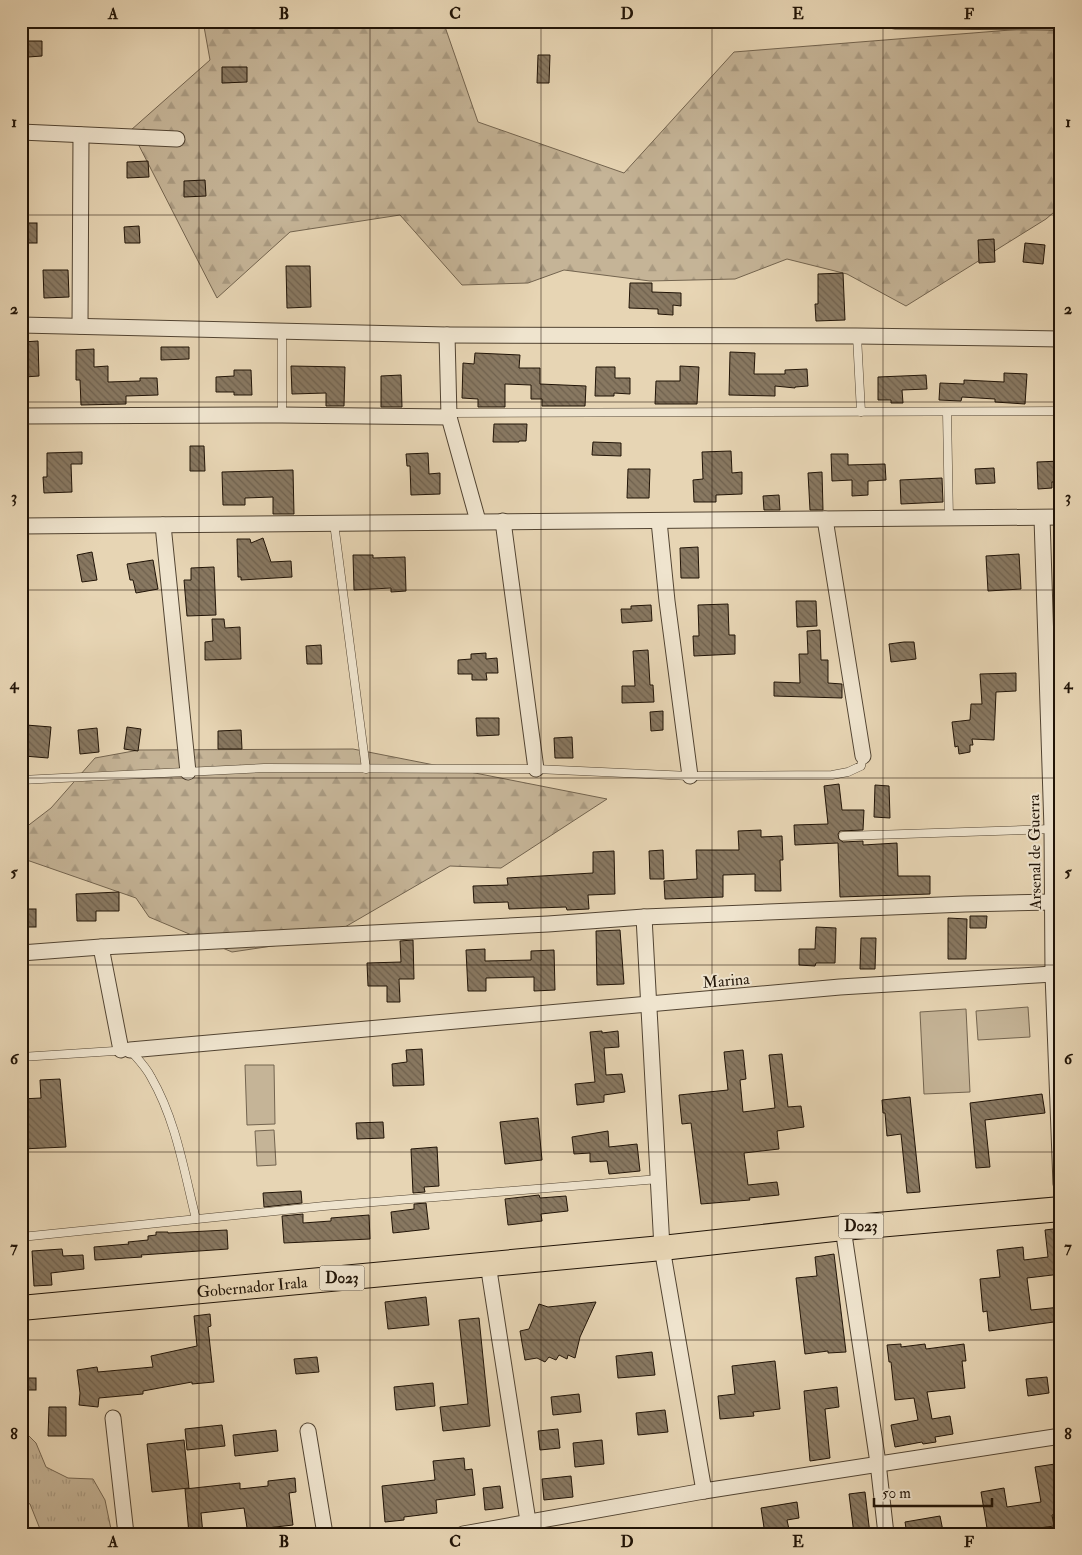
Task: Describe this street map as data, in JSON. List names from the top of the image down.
{
  "streets": {
    "main road": ["D023", "Gobernador Irala"],
    "street": ["Arsenal de Guerra", "Marina"]
  },
  "crossings": [
    ["Arsenal de Guerra", "Marina"],
    ["D023", "Gobernador Irala"]
  ],
  "scale_bar": "50 m",
  "grid": {
    "columns": [
      "A",
      "B",
      "C",
      "D",
      "E",
      "F"
    ],
    "rows": [
      "1",
      "2",
      "3",
      "4",
      "5",
      "6",
      "7",
      "8"
    ]
  }
}
